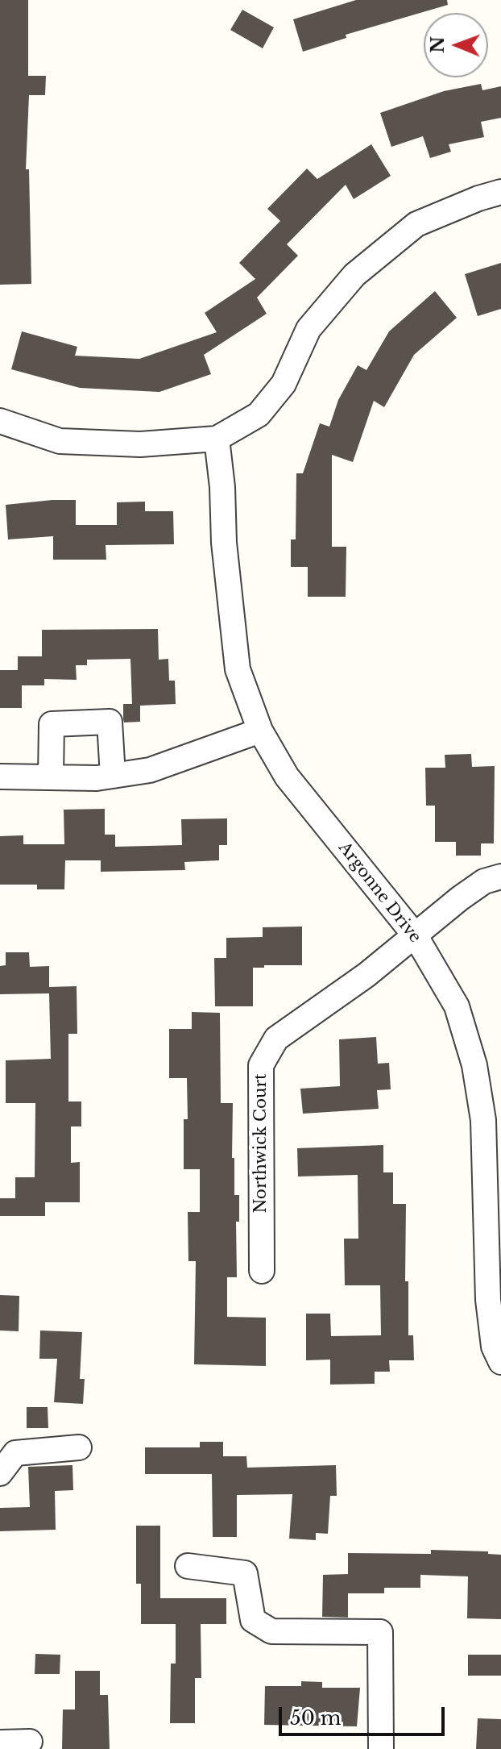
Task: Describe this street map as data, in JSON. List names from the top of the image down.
{
  "streets": {
    "street": ["Argonne Drive", "Northwick Court"]
  },
  "crossings": [
    ["Argonne Drive", "Northwick Court"]
  ],
  "scale_bar": "50 m",
  "north": "left"
}
